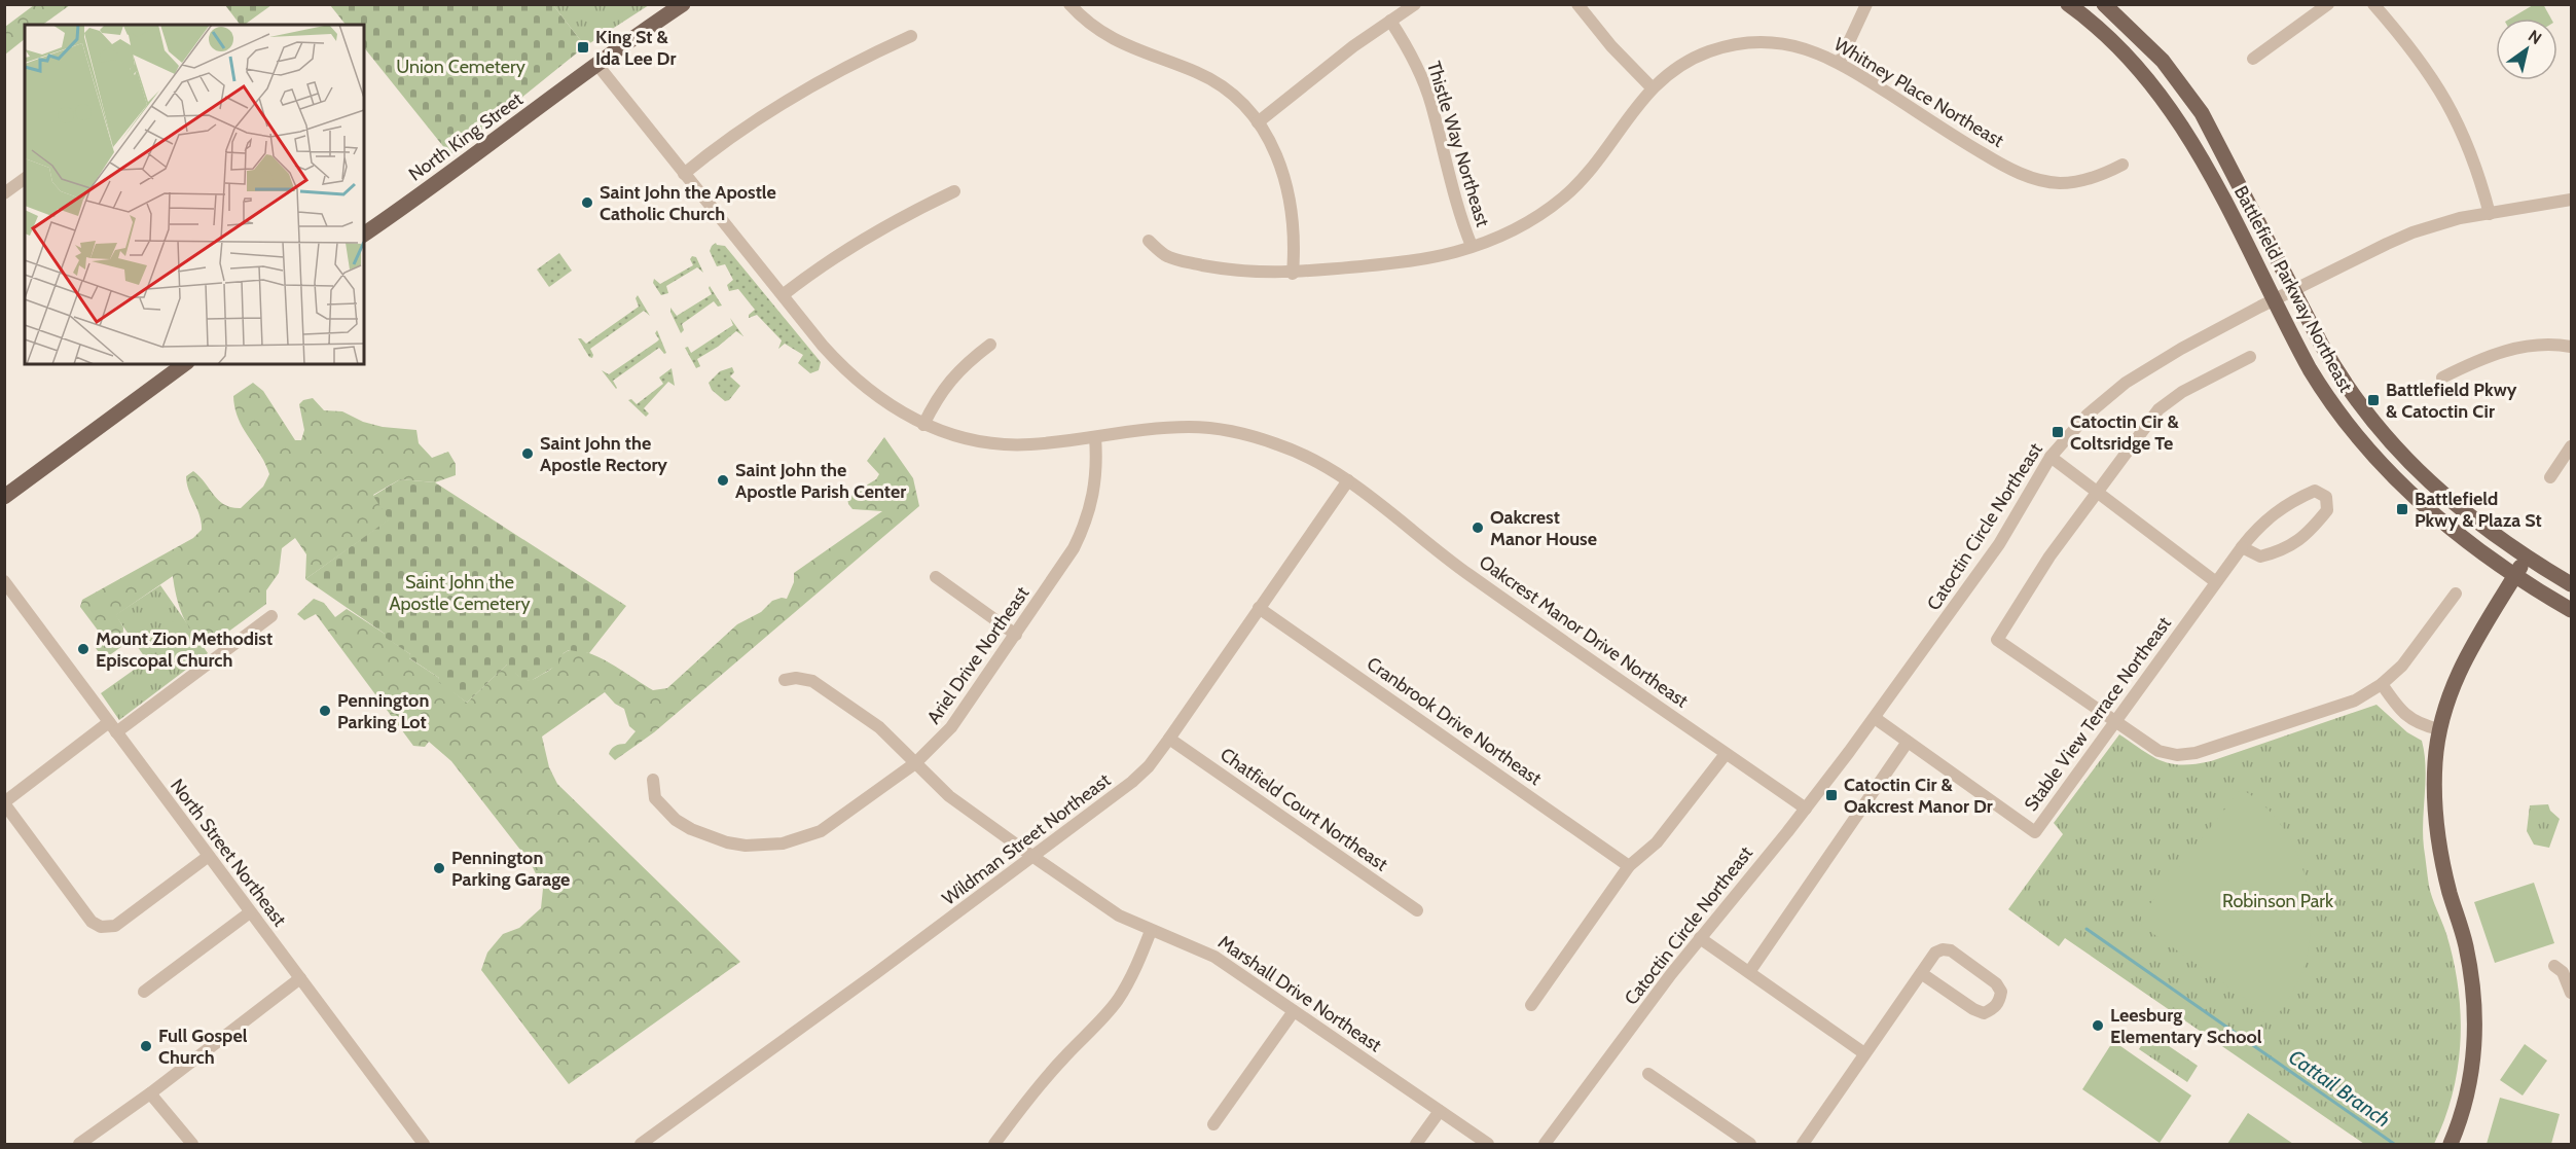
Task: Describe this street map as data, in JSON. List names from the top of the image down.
{
  "streets": {
    "main road": ["North King Street", "Battlefield Parkway Northeast"],
    "street": [
      "Whitney Place Northeast",
      "Thistle Way Northeast",
      "Catoctin Circle Northeast",
      "Oakcrest Manor Drive Northeast",
      "Ariel Drive Northeast",
      "Stable View Terrace Northeast",
      "Cranbrook Drive Northeast",
      "Chatfield Court Northeast",
      "Wildman Street Northeast",
      "North Street Northeast",
      "Marshall Drive Northeast"
    ]
  },
  "crossings": [
    ["Whitney Place Northeast", "Thistle Way Northeast"],
    ["North King Street", "Oakcrest Manor Drive Northeast"],
    ["Battlefield Parkway Northeast", "Catoctin Circle Northeast"],
    ["Catoctin Circle Northeast", "Oakcrest Manor Drive Northeast"],
    ["Catoctin Circle Northeast", "Stable View Terrace Northeast"],
    ["Oakcrest Manor Drive Northeast", "Ariel Drive Northeast"],
    ["Oakcrest Manor Drive Northeast", "Wildman Street Northeast"],
    ["Ariel Drive Northeast", "Marshall Drive Northeast"],
    ["Cranbrook Drive Northeast", "Wildman Street Northeast"],
    ["Chatfield Court Northeast", "Wildman Street Northeast"],
    ["Wildman Street Northeast", "Marshall Drive Northeast"]
  ],
  "water": ["Cattail Branch"],
  "parks": ["Union Cemetery", "Saint John the Apostle Cemetery", "Robinson Park"],
  "places": {
    "transit": [
      "King St & Ida Lee Dr",
      "Battlefield Pkwy & Catoctin Cir",
      "Catoctin Cir & Coltsridge Te",
      "Battlefield Pkwy & Plaza St",
      "Catoctin Cir & Oakcrest Manor Dr"
    ],
    "other": [
      "Saint John the Apostle Catholic Church",
      "Saint John the Apostle Rectory",
      "Saint John the Apostle Parish Center",
      "Oakcrest Manor House",
      "Mount Zion Methodist Episcopal Church",
      "Pennington Parking Lot",
      "Pennington Parking Garage",
      "Leesburg Elementary School",
      "Full Gospel Church"
    ]
  },
  "north": "top right"
}
